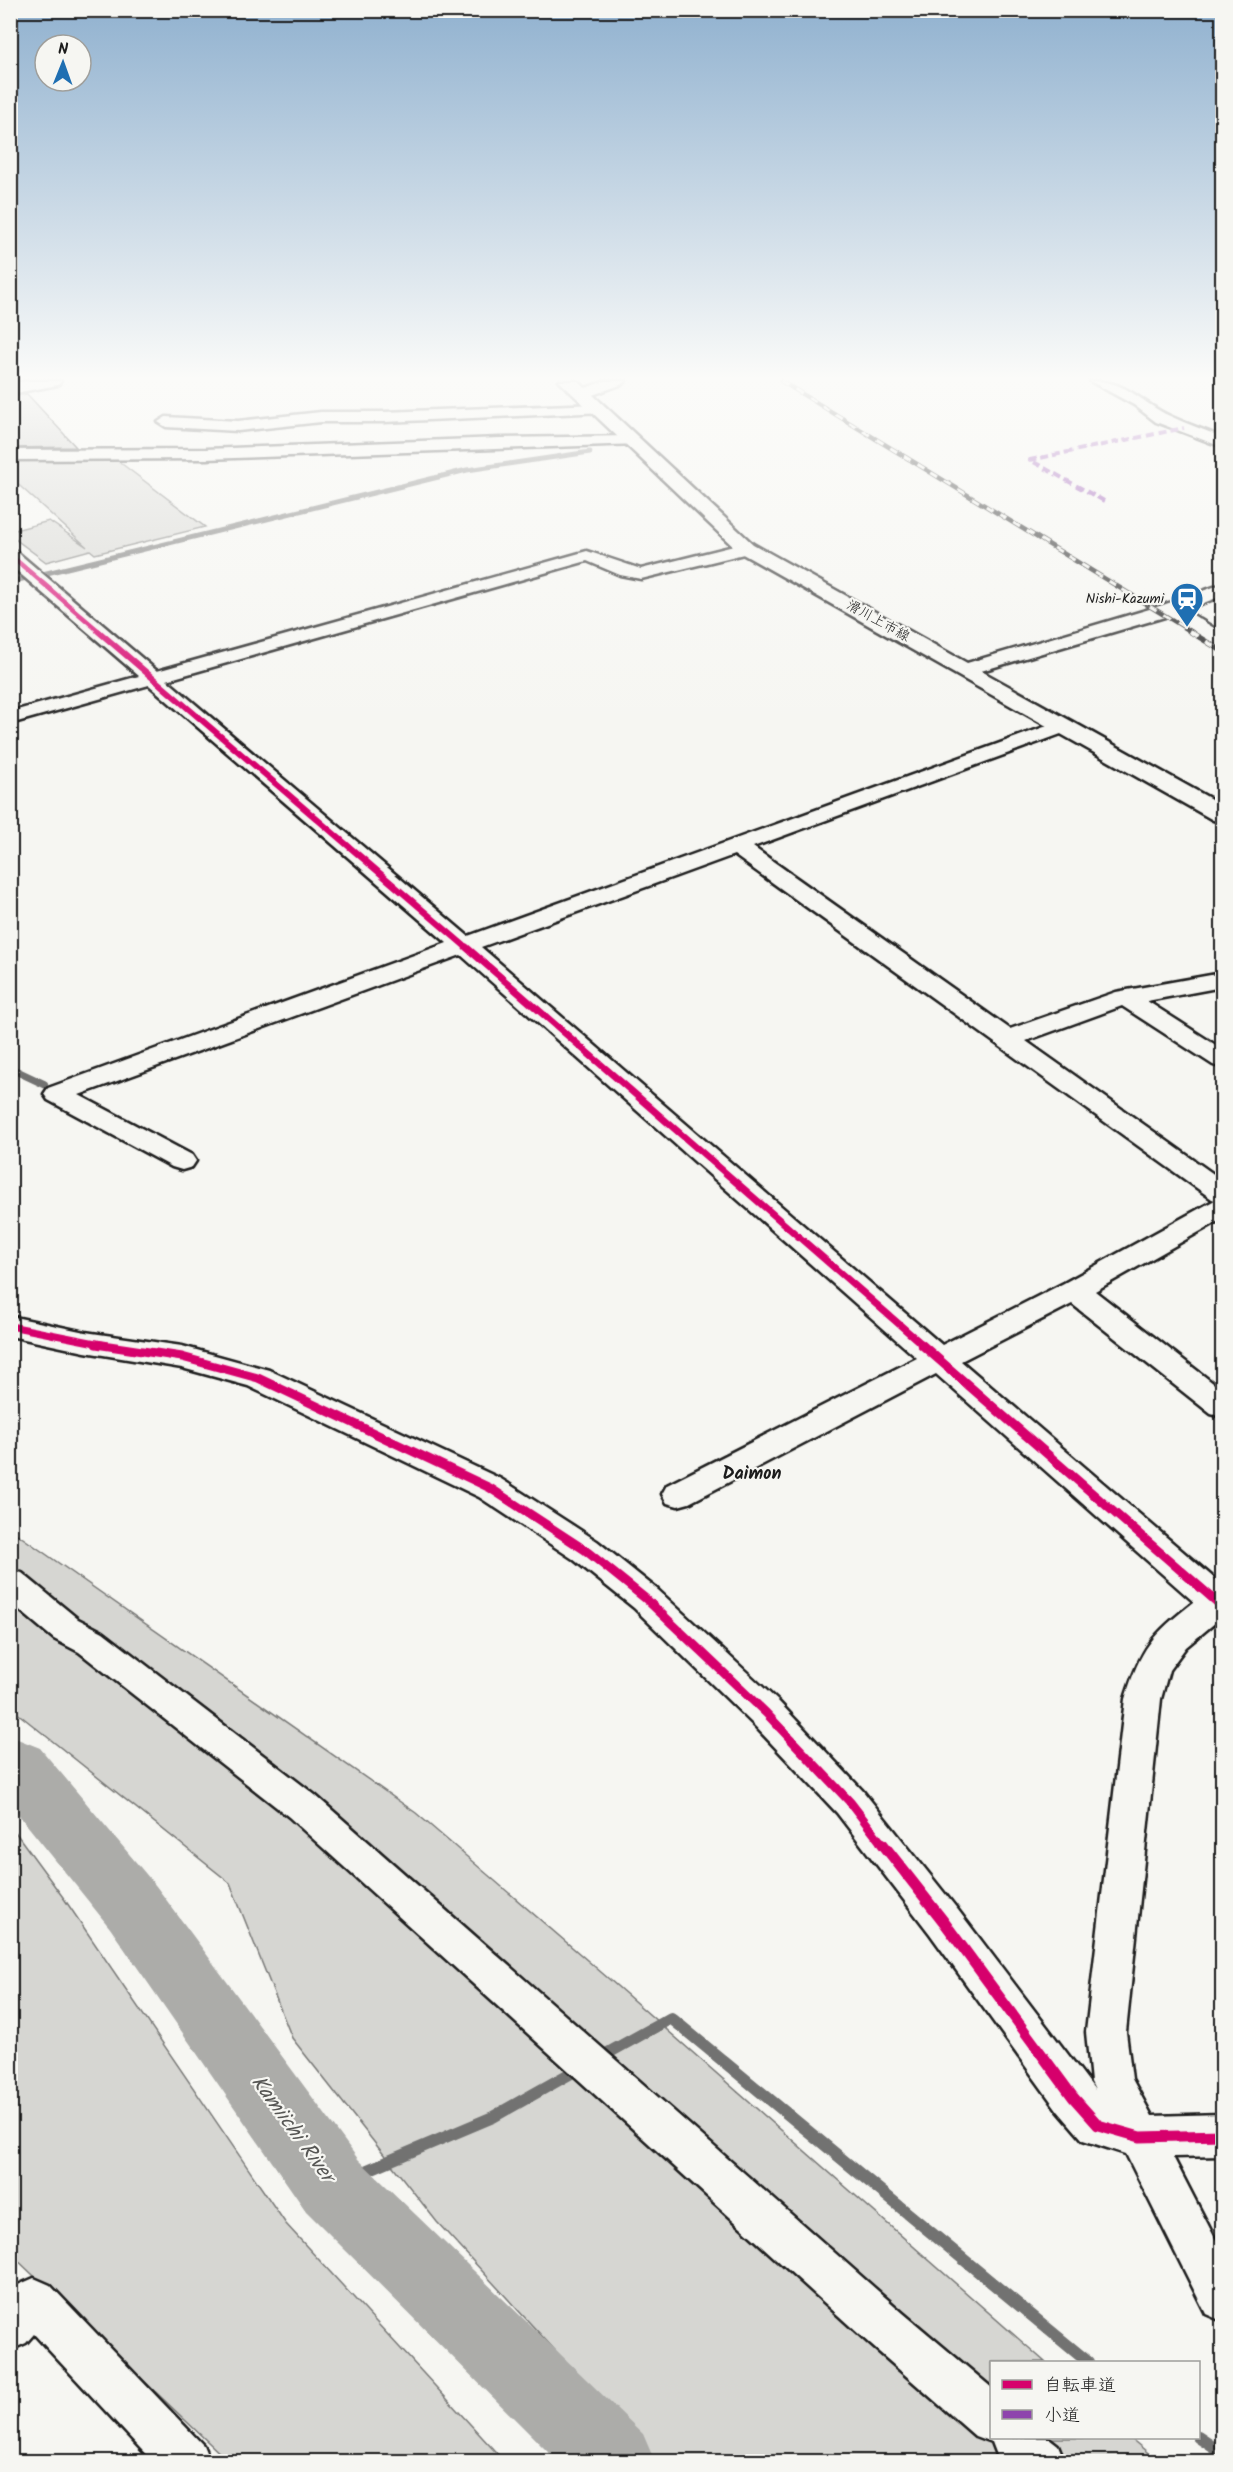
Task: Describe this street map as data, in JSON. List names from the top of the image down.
{
  "streets": {
    "main road": ["滑川上市線"]
  },
  "districts": ["Daimon"],
  "water": ["Kamiichi River"],
  "places": {
    "station": ["Nishi-Kazumi"]
  },
  "legend": ["自転車道", "小道"],
  "north": "top"
}
